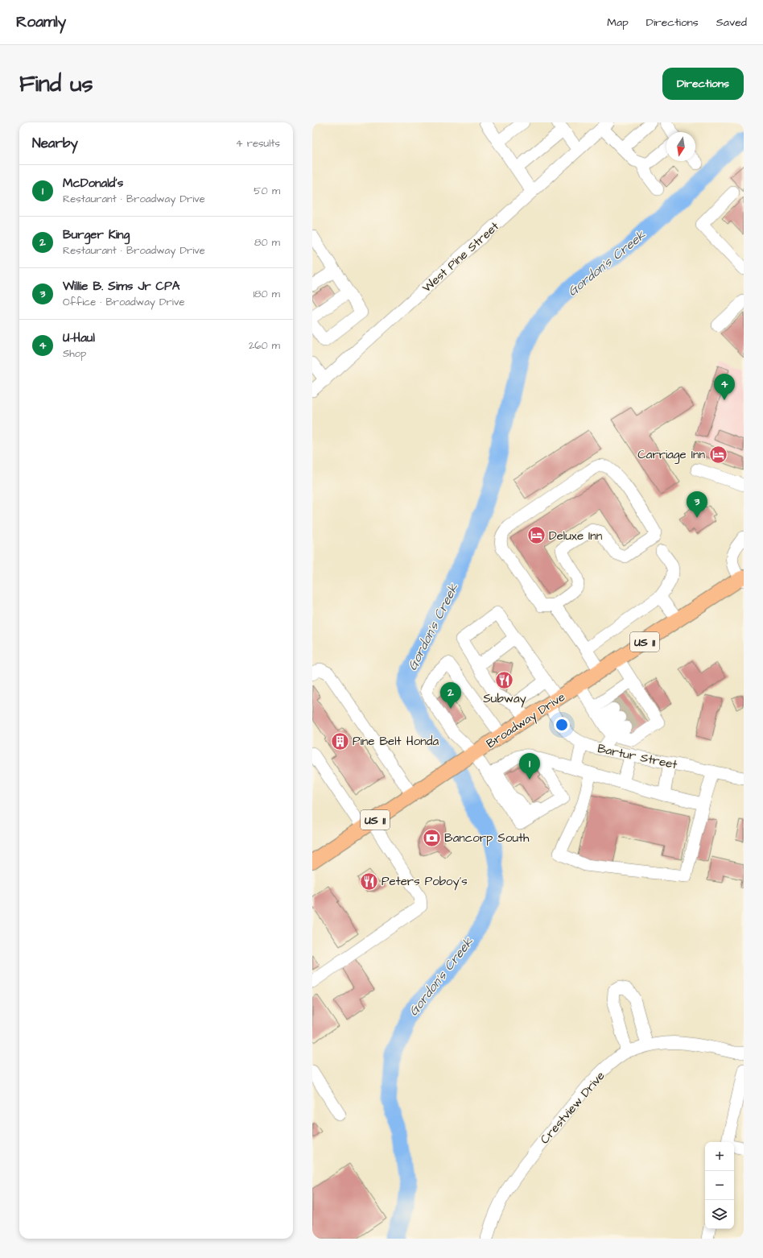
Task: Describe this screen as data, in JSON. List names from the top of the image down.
{
  "streets": {
    "main road": ["US 11", "Broadway Drive"],
    "street": ["West Pine Street", "Bartur Street", "Crestview Drive"]
  },
  "crossings": [
    ["Broadway Drive", "Bartur Street"]
  ],
  "water": ["Gordon's Creek"],
  "places": {
    "hotel": ["Carriage Inn", "Deluxe Inn"],
    "restaurant": ["Subway", "Peters Poboy's"],
    "building": ["Pine Belt Honda"],
    "bank": ["Bancorp South"]
  },
  "north": "bottom",
  "page": {
    "header": "Roamly",
    "nav": ["Map", "Directions", "Saved"],
    "buttons": "Directions",
    "title": "Find us",
    "heading": ["Nearby", "4 results"],
    "list": [
      {
        "mark": "1",
        "name": "McDonald's",
        "note": "Restaurant · Broadway Drive",
        "value": "50 m"
      },
      {
        "mark": "2",
        "name": "Burger King",
        "note": "Restaurant · Broadway Drive",
        "value": "80 m"
      },
      {
        "mark": "3",
        "name": "Willie B. Sims Jr CPA",
        "note": "Office · Broadway Drive",
        "value": "180 m"
      },
      {
        "mark": "4",
        "name": "U-Haul",
        "note": "Shop",
        "value": "260 m"
      }
    ],
    "pins": [
      "4",
      "3",
      "2",
      "1"
    ],
    "map_buttons": ["+", "−"]
  }
}
